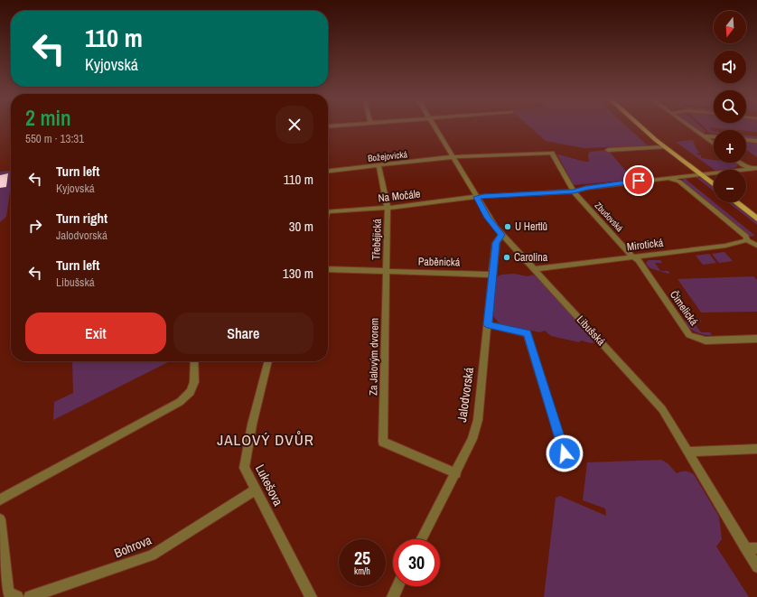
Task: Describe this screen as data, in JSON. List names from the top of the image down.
{
  "streets": {
    "street": [
      "Božejovická",
      "Na Močále",
      "Zbudovská",
      "Třebějická",
      "Mirotická",
      "Paběnická",
      "Čimelická",
      "Libušská",
      "Za Jalovým dvorem",
      "Jalodvorská",
      "Lukešova",
      "Bohrova"
    ]
  },
  "crossings": [
    ["Božejovická", "Na Močále"],
    ["Božejovická", "Zbudovská"],
    ["Božejovická", "Třebějická"],
    ["Božejovická", "Libušská"],
    ["Na Močále", "Zbudovská"],
    ["Na Močále", "Třebějická"],
    ["Na Močále", "Libušská"],
    ["Zbudovská", "Mirotická"],
    ["Zbudovská", "Čimelická"],
    ["Třebějická", "Paběnická"],
    ["Třebějická", "Za Jalovým dvorem"],
    ["Mirotická", "Čimelická"],
    ["Mirotická", "Libušská"],
    ["Paběnická", "Za Jalovým dvorem"],
    ["Paběnická", "Jalodvorská"],
    ["Libušská", "Jalodvorská"],
    ["Za Jalovým dvorem", "Jalodvorská"],
    ["Lukešova", "Bohrova"]
  ],
  "districts": ["JALOVÝ DVŮR"],
  "places": ["U Hertlů", "Carolina"],
  "north": "bottom",
  "page": {
    "map_buttons": ["+", "−"],
    "turn": ["110 m", "Kyjovská"],
    "heading": ["2 min", "550 m · 13:31"],
    "list": [
      {
        "name": "Turn left",
        "note": "Kyjovská",
        "value": "110 m"
      },
      {
        "name": "Turn right",
        "note": "Jalodvorská",
        "value": "30 m"
      },
      {
        "name": "Turn left",
        "note": "Libušská",
        "value": "130 m"
      }
    ],
    "buttons": ["Exit", "Share"],
    "speed": "25 km/h",
    "limit": "30"
  }
}
